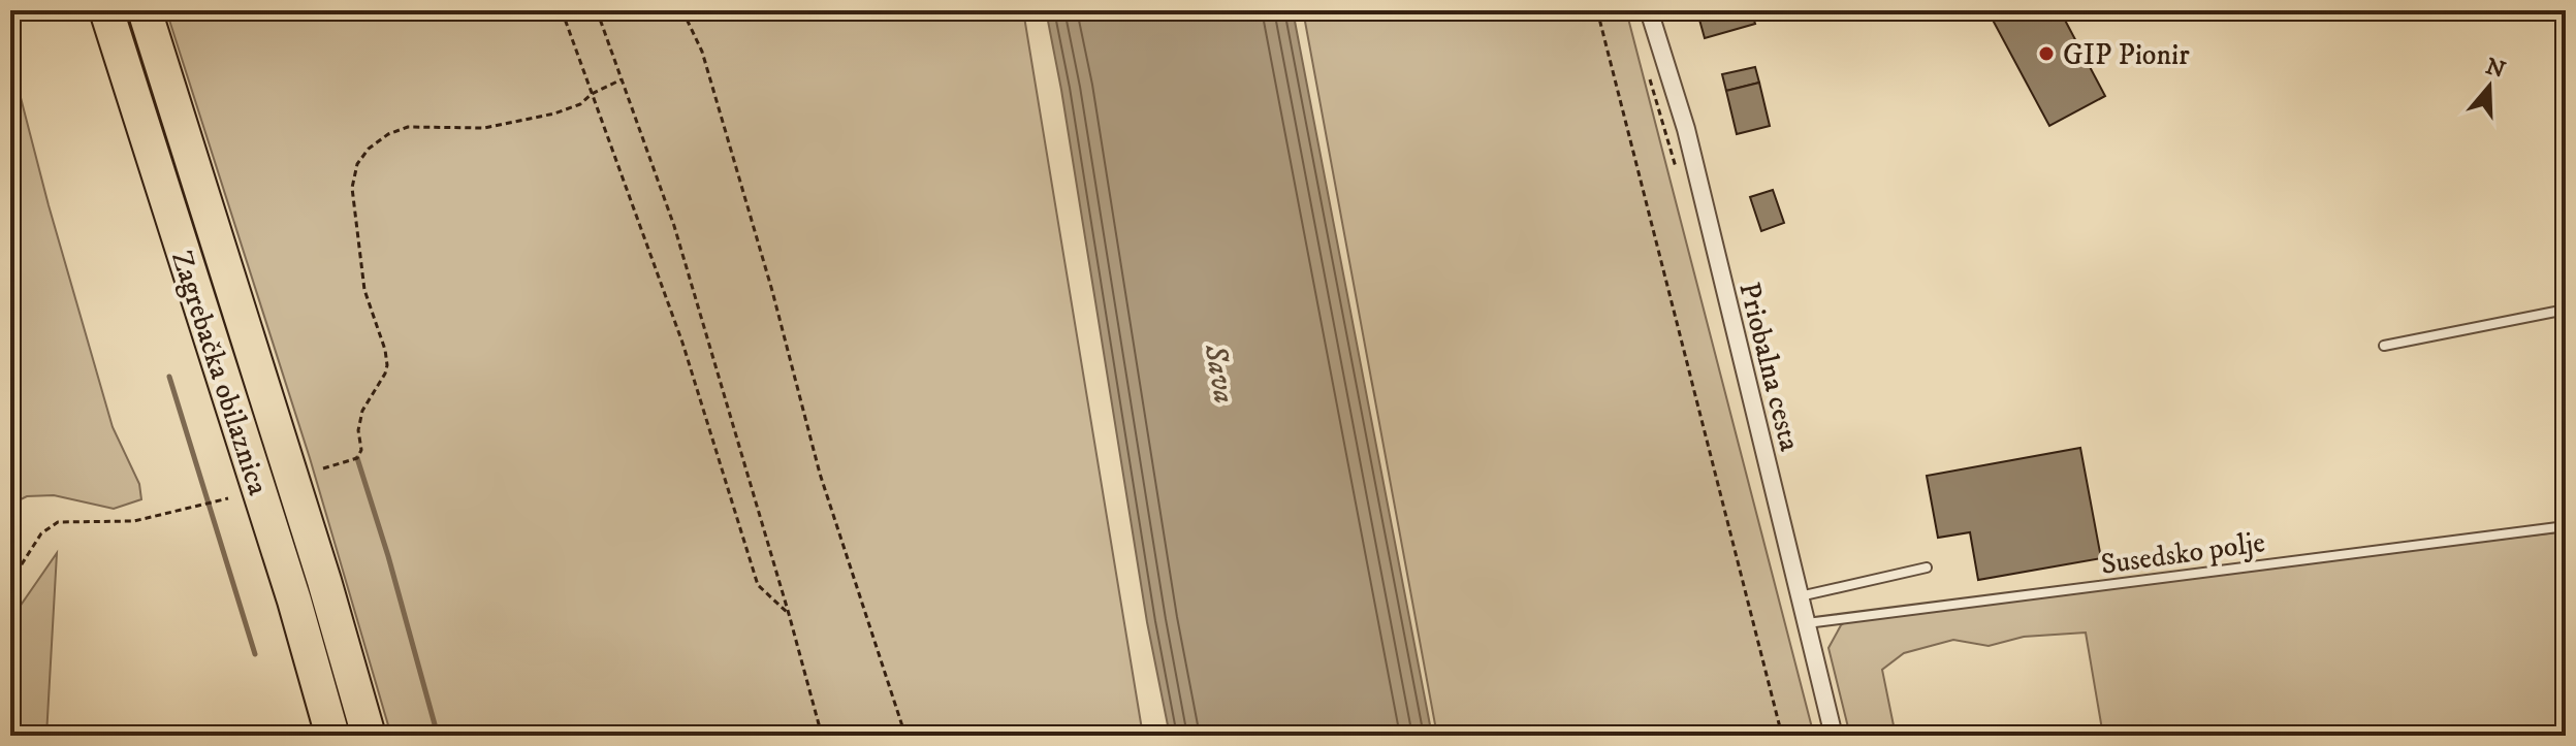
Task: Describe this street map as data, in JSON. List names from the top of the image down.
{
  "streets": {
    "highway": ["Zagrebačka obilaznica"],
    "street": ["Priobalna cesta"],
    "lane": ["Susedsko polje"]
  },
  "crossings": [
    ["Priobalna cesta", "Susedsko polje"]
  ],
  "water": ["Sava"],
  "places": ["GIP Pionir"],
  "north": "top"
}
